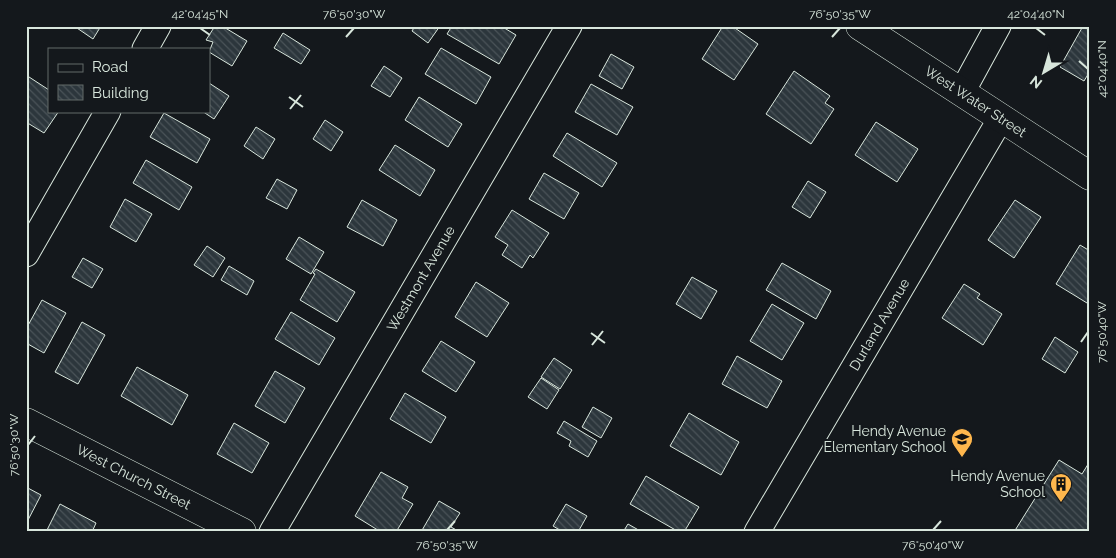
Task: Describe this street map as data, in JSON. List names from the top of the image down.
{
  "streets": {
    "main road": ["West Water Street", "West Church Street"],
    "street": ["Westmont Avenue", "Durland Avenue"]
  },
  "crossings": [
    ["West Water Street", "Durland Avenue"]
  ],
  "places": {
    "school or university": ["Hendy Avenue Elementary School"],
    "building": ["Hendy Avenue School"]
  },
  "legend": ["Road", "Building"],
  "north": "bottom left",
  "coordinates": [
    "42°04'45\"N",
    "76°50'30\"W",
    "76°50'35\"W",
    "42°04'40\"N",
    "76°50'40\"W"
  ]
}
